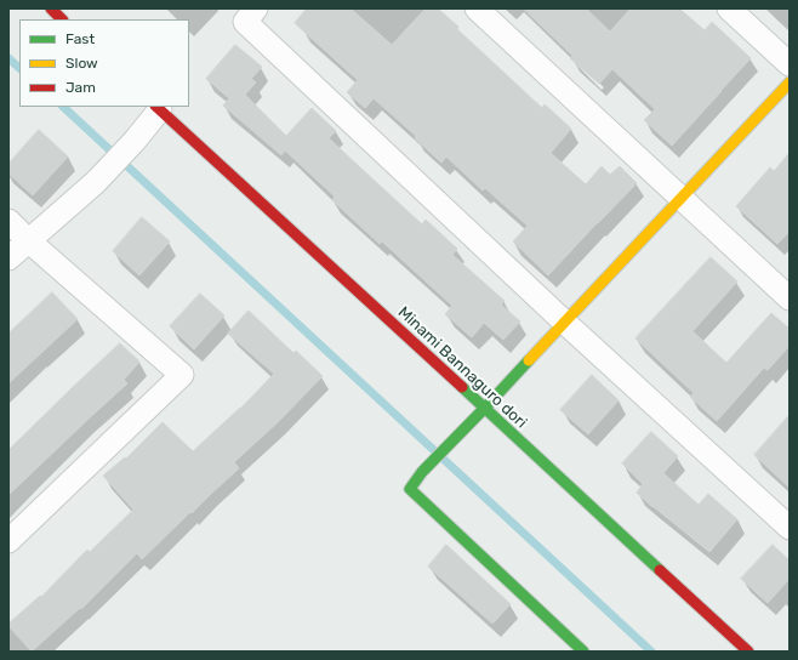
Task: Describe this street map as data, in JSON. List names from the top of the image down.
{
  "streets": {
    "street": ["Minami Bannaguro dori"]
  },
  "legend": ["Fast", "Slow", "Jam"]
}
